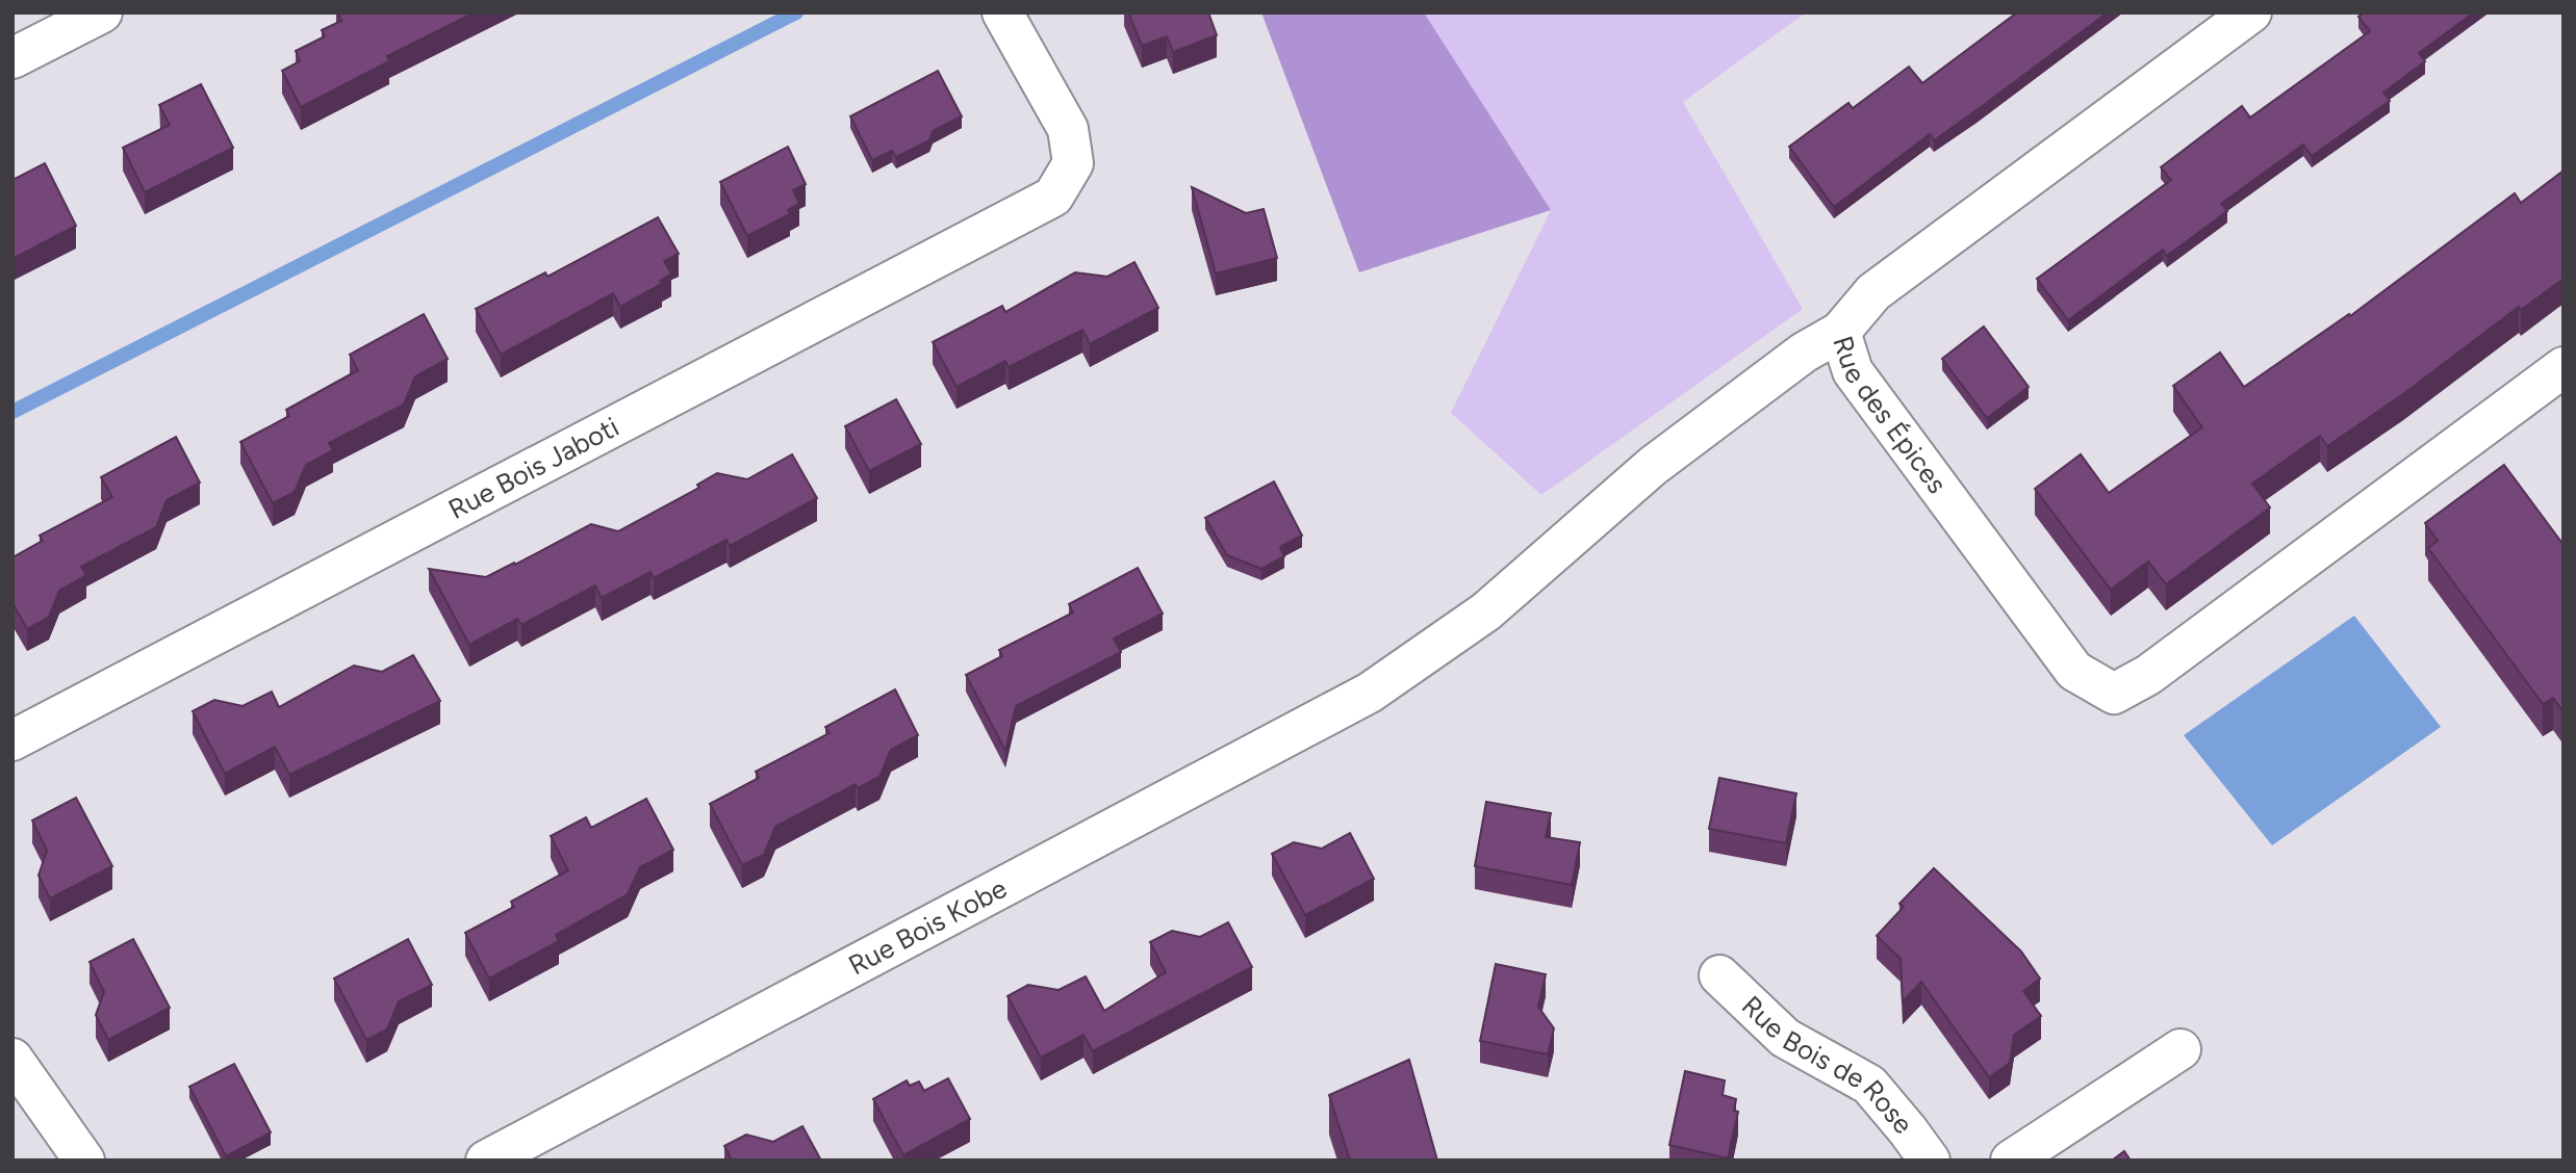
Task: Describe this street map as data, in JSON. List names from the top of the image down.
{
  "streets": {
    "street": [
      "Rue des Épices",
      "Rue Bois Jaboti",
      "Rue Bois Kobe",
      "Rue Bois de Rose"
    ]
  },
  "crossings": [
    ["Rue des Épices", "Rue Bois Kobe"]
  ]
}
